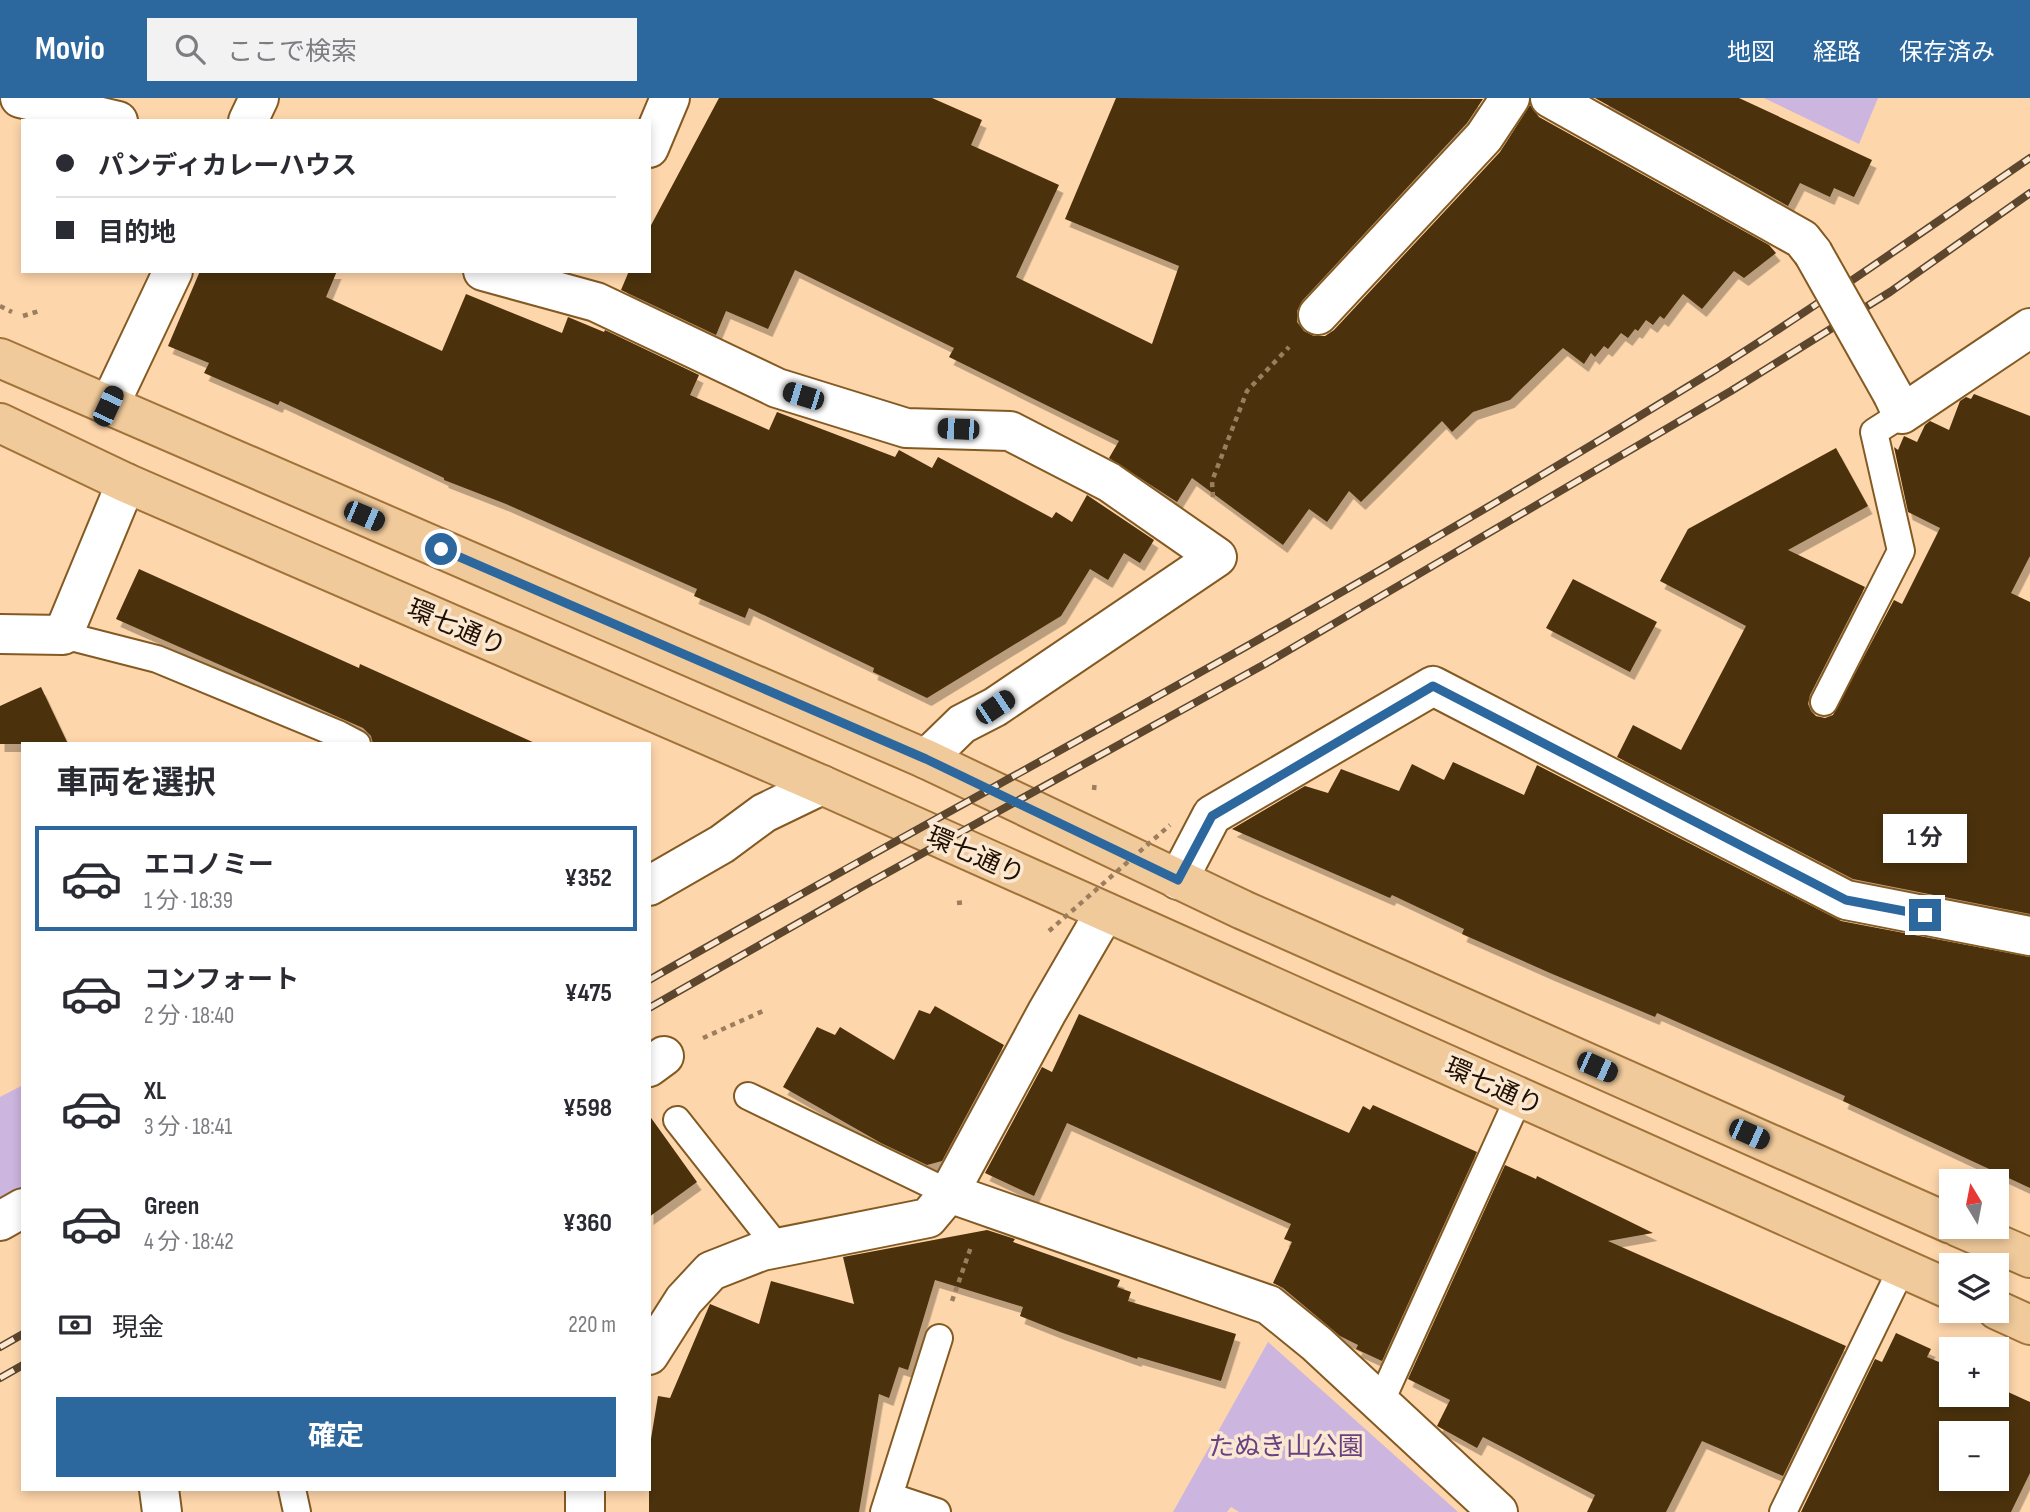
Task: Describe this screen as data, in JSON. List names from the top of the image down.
{
  "streets": {
    "main road": ["環七通り"]
  },
  "parks": ["たぬき山公園"],
  "north": "top",
  "page": {
    "header": "Movio",
    "search": "ここで検索",
    "nav": ["地図", "経路", "保存済み"],
    "banner": ["パンディカレーハウス", "目的地"],
    "heading": "車両を選択",
    "bubble": "1 分",
    "list": [
      {
        "name": "エコノミー",
        "note": "1 分 · 18:39",
        "value": "¥352"
      },
      {
        "name": "コンフォート",
        "note": "2 分 · 18:40",
        "value": "¥475"
      },
      {
        "name": "XL",
        "note": "3 分 · 18:41",
        "value": "¥598"
      },
      {
        "name": "Green",
        "note": "4 分 · 18:42",
        "value": "¥360"
      }
    ],
    "map_buttons": ["+", "−"],
    "pay": ["現金", "220 m"],
    "buttons": "確定"
  }
}
